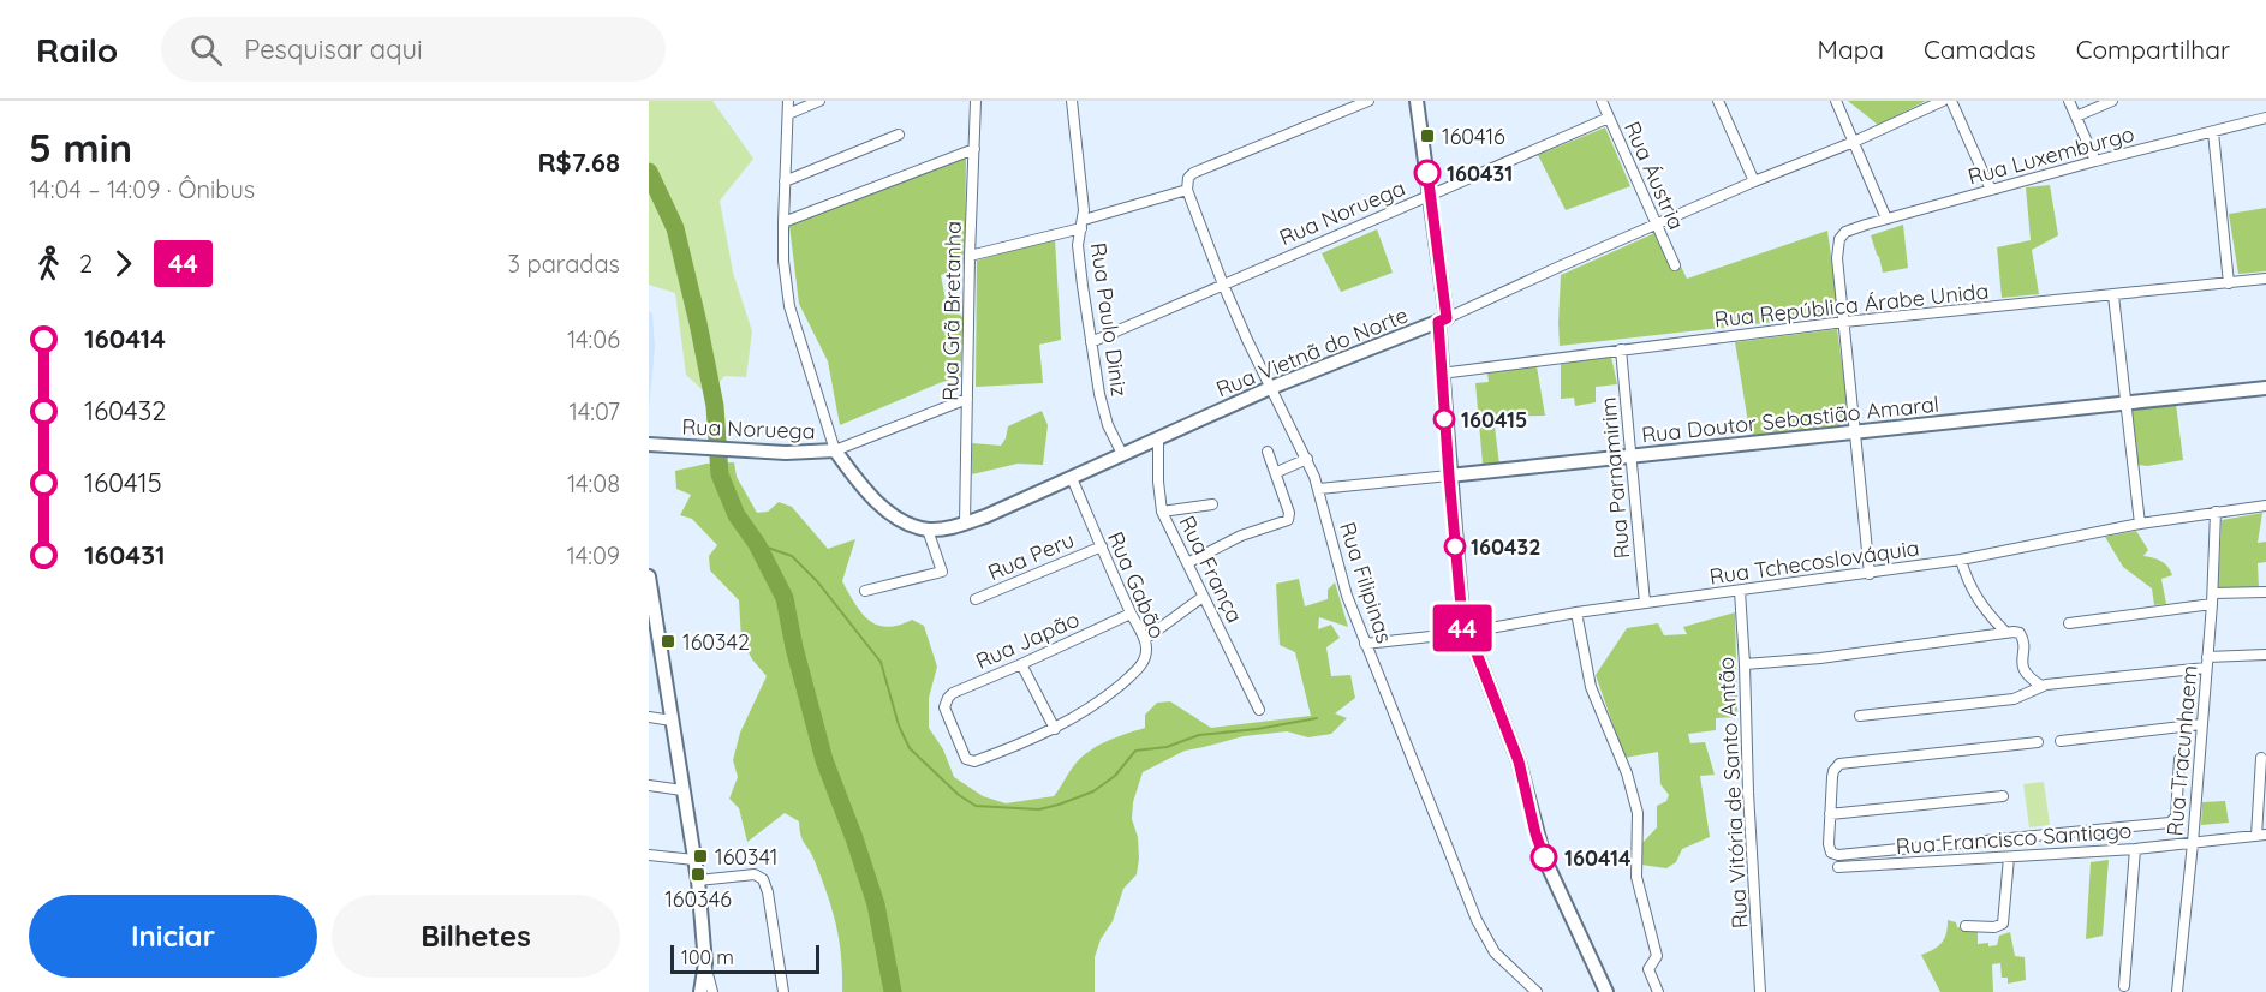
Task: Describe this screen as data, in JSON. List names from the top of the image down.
{
  "streets": {
    "street": [
      "Rua Luxemburgo",
      "Rua Áustria",
      "Rua Noruega",
      "Rua República Árabe Unida",
      "Rua Grã Bretanha",
      "Rua Paulo Diniz",
      "Rua Vietnã do Norte",
      "Rua Doutor Sebastião Amaral",
      "Rua Parnamirim",
      "Rua Peru",
      "Rua Tchecoslováquia",
      "Rua França",
      "Rua Filipinas",
      "Rua Gabão",
      "Rua Japão",
      "Rua Tracunhaem",
      "Rua Vitória de Santo Antão",
      "Rua Francisco Santiago"
    ]
  },
  "crossings": [
    ["Rua Luxemburgo", "Rua República Árabe Unida"],
    ["Rua Áustria", "Rua Noruega"],
    ["Rua Áustria", "Rua Vietnã do Norte"],
    ["Rua Noruega", "Rua Grã Bretanha"],
    ["Rua Noruega", "Rua Paulo Diniz"],
    ["Rua Noruega", "Rua Filipinas"],
    ["Rua República Árabe Unida", "Rua Parnamirim"],
    ["Rua Grã Bretanha", "Rua Vietnã do Norte"],
    ["Rua Paulo Diniz", "Rua Vietnã do Norte"],
    ["Rua Vietnã do Norte", "Rua França"],
    ["Rua Vietnã do Norte", "Rua Filipinas"],
    ["Rua Vietnã do Norte", "Rua Gabão"],
    ["Rua Doutor Sebastião Amaral", "Rua Parnamirim"],
    ["Rua Doutor Sebastião Amaral", "Rua Filipinas"],
    ["Rua Parnamirim", "Rua Tchecoslováquia"],
    ["Rua Peru", "Rua Gabão"],
    ["Rua Tchecoslováquia", "Rua Filipinas"],
    ["Rua Tchecoslováquia", "Rua Tracunhaem"],
    ["Rua Tchecoslováquia", "Rua Vitória de Santo Antão"],
    ["Rua Gabão", "Rua Japão"],
    ["Rua Tracunhaem", "Rua Francisco Santiago"]
  ],
  "places": {
    "transit": [
      "160416",
      "160342",
      "160341",
      "160346"
    ],
    "other": [
      "160431",
      "160415",
      "160432",
      "160414"
    ]
  },
  "lines": ["bus line 44"],
  "scale_bar": "100 m",
  "page": {
    "header": "Railo",
    "search": "Pesquisar aqui",
    "nav": ["Mapa", "Camadas", "Compartilhar"],
    "heading": ["5 min", "14:04 – 14:09 · Ônibus", "R$7.68"],
    "on_map": "44",
    "legs": ["2", "44", "3 paradas"],
    "list": [
      {
        "name": "160414",
        "value": "14:06"
      },
      {
        "name": "160432",
        "value": "14:07"
      },
      {
        "name": "160415",
        "value": "14:08"
      },
      {
        "name": "160431",
        "value": "14:09"
      }
    ],
    "buttons": ["Iniciar", "Bilhetes"],
    "scale": "100 m"
  }
}
